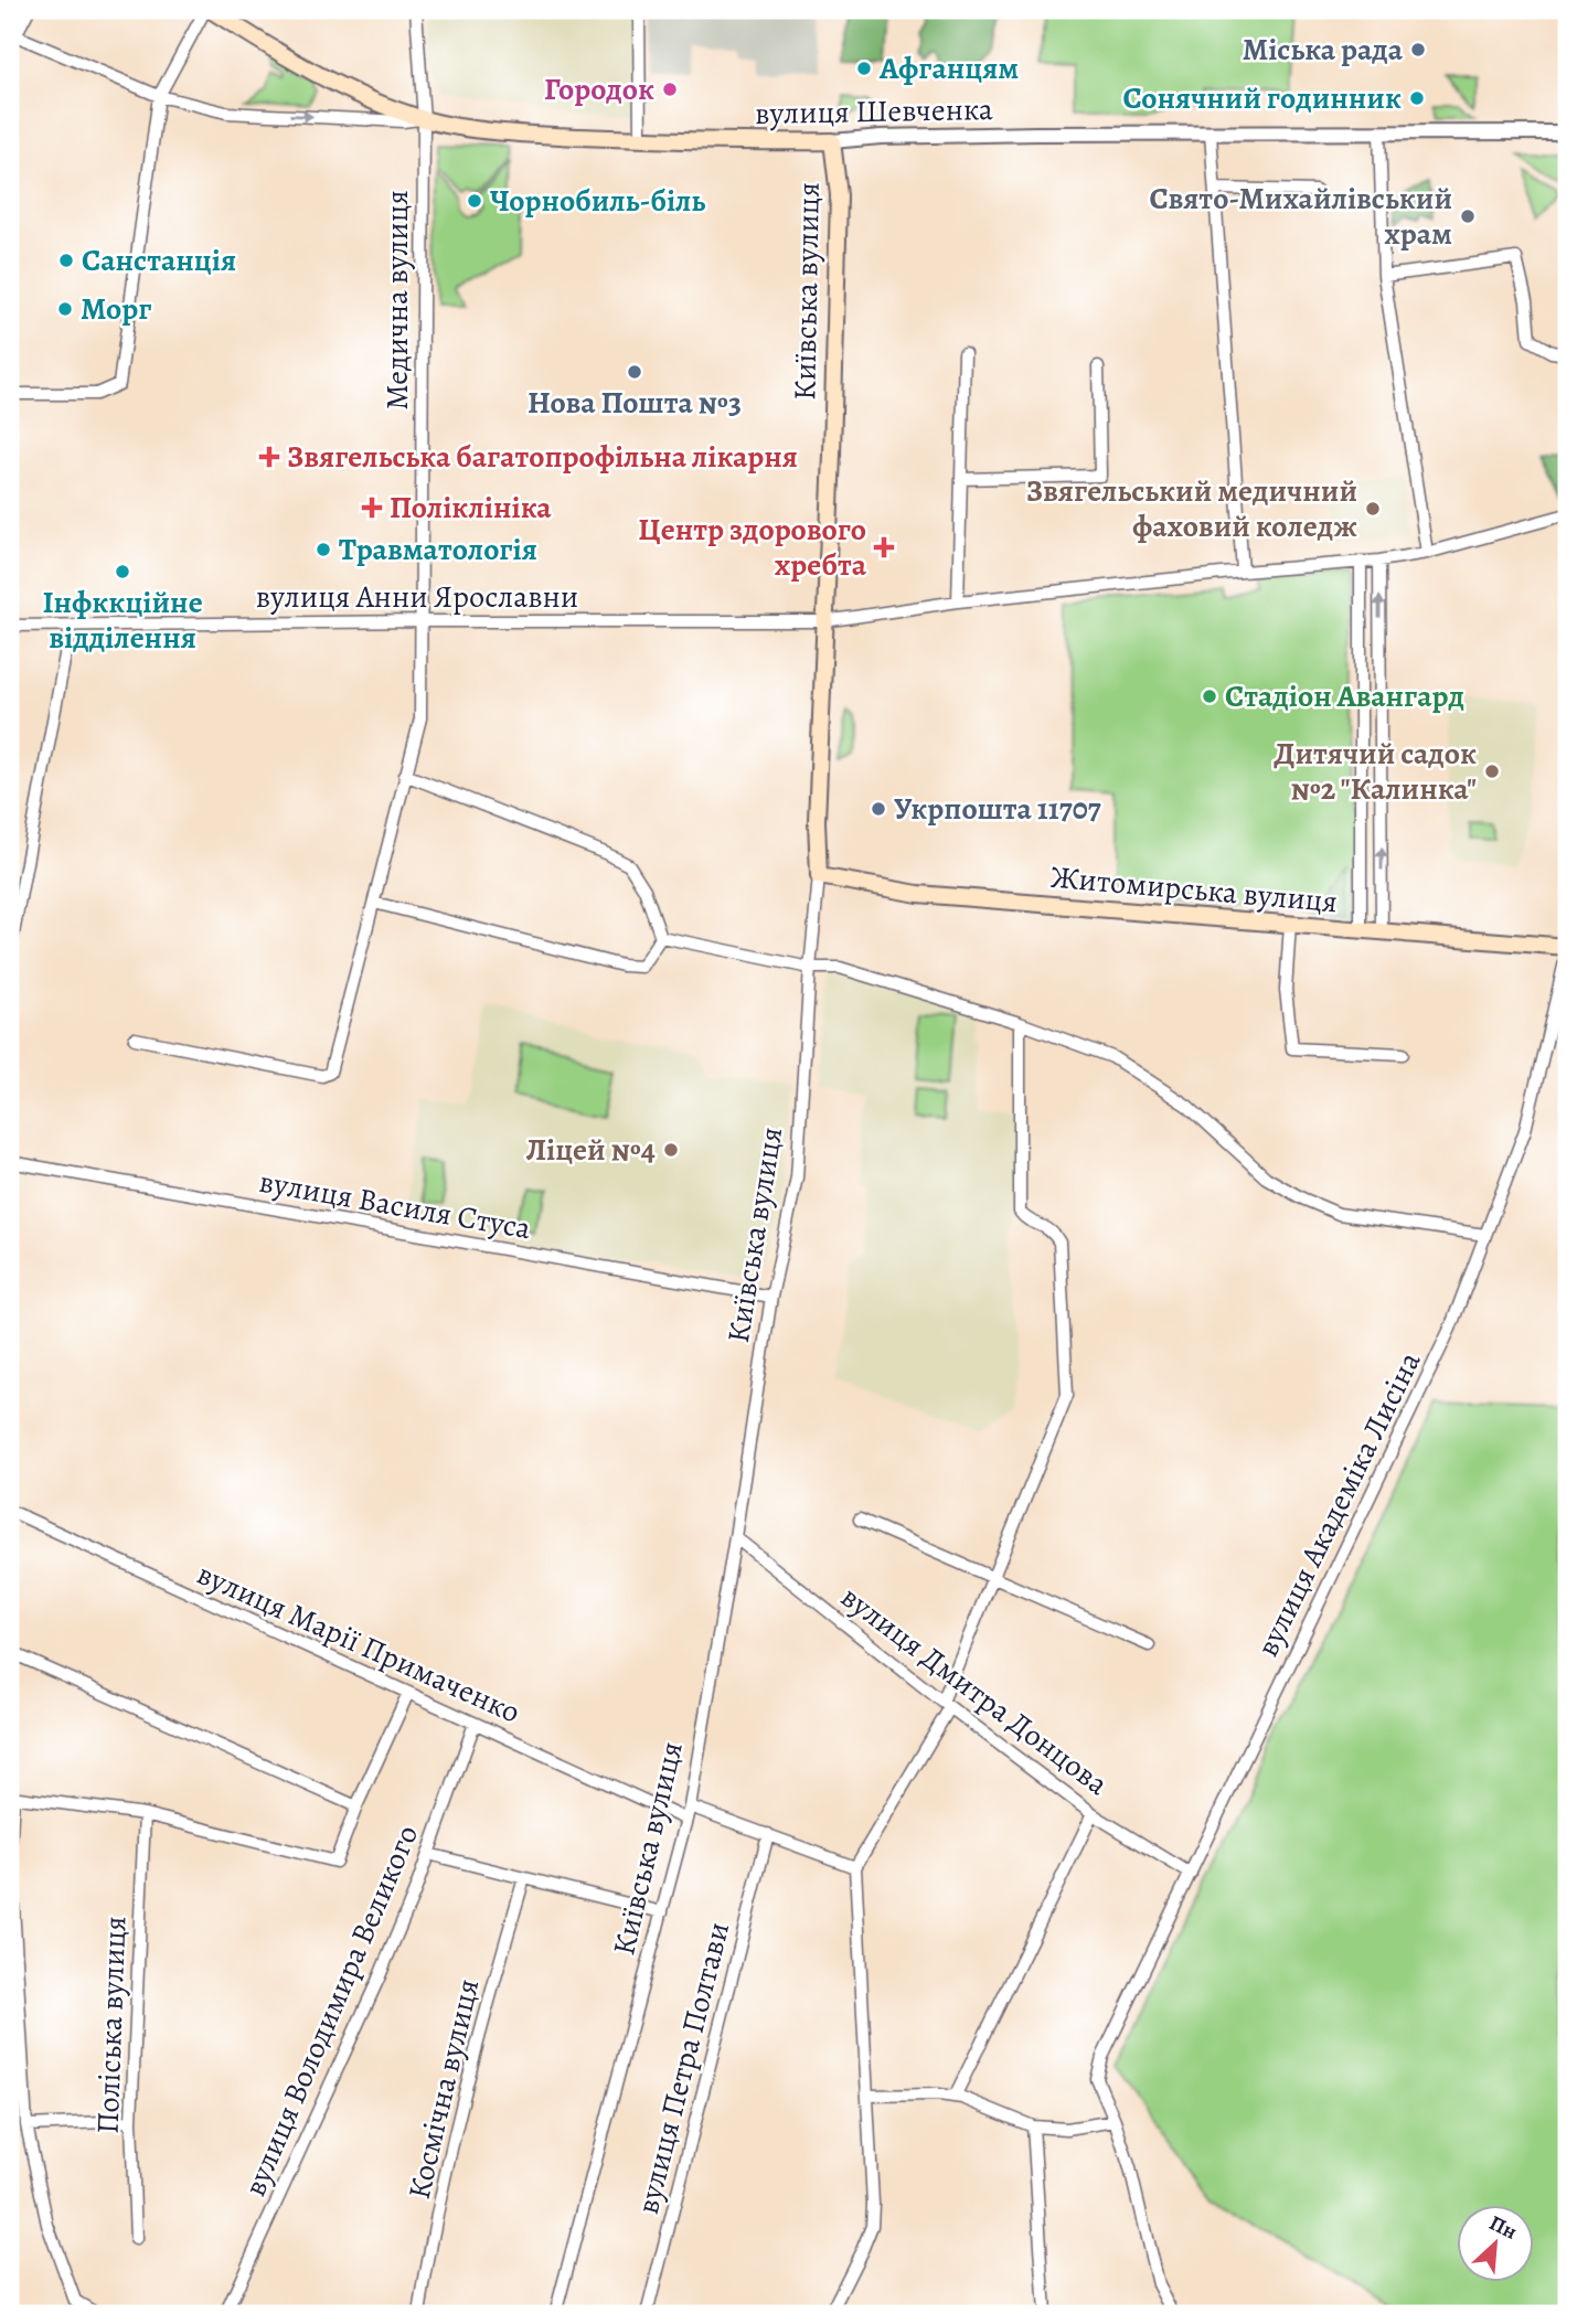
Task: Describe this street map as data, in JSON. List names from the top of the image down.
{
  "streets": {
    "main road": ["вулиця Шевченка", "Київська вулиця", "Житомирська вулиця"],
    "street": [
      "Медична вулиця",
      "вулиця Анни Ярославни",
      "вулиця Василя Стуса",
      "вулиця Академіка Лисіна",
      "вулиця Марії Примаченко",
      "вулиця Дмитра Донцова",
      "вулиця Володимира Великого",
      "Поліська вулиця",
      "вулиця Петра Полтави",
      "Космічна вулиця"
    ]
  },
  "crossings": [
    ["вулиця Шевченка", "Київська вулиця"],
    ["вулиця Шевченка", "Медична вулиця"],
    ["Київська вулиця", "вулиця Анни Ярославни"],
    ["Київська вулиця", "Житомирська вулиця"],
    ["Київська вулиця", "вулиця Василя Стуса"],
    ["Київська вулиця", "вулиця Марії Примаченко"],
    ["Київська вулиця", "вулиця Дмитра Донцова"],
    ["Медична вулиця", "вулиця Анни Ярославни"],
    ["Житомирська вулиця", "вулиця Академіка Лисіна"],
    ["вулиця Академіка Лисіна", "вулиця Дмитра Донцова"],
    ["вулиця Марії Примаченко", "вулиця Володимира Великого"]
  ],
  "places": {
    "other": [
      "Міська рада",
      "Афганцям",
      "Городок",
      "Сонячний годинник",
      "Чорнобиль-біль",
      "Свято-Михайлiвський храм",
      "Санстанція",
      "Морг",
      "Нова Пошта №3",
      "Звягельський медичний фаховий коледж",
      "Травматологія",
      "Інфккційне відділення",
      "Стадіон Авангард",
      "Дитячий садок №2 \"Калинка\"",
      "Укрпошта 11707",
      "Ліцей №4"
    ],
    "health": ["Звягельська багатопрофільна лікарня", "Поліклініка", "Центр здорового хребта"]
  },
  "north": "top right"
}
